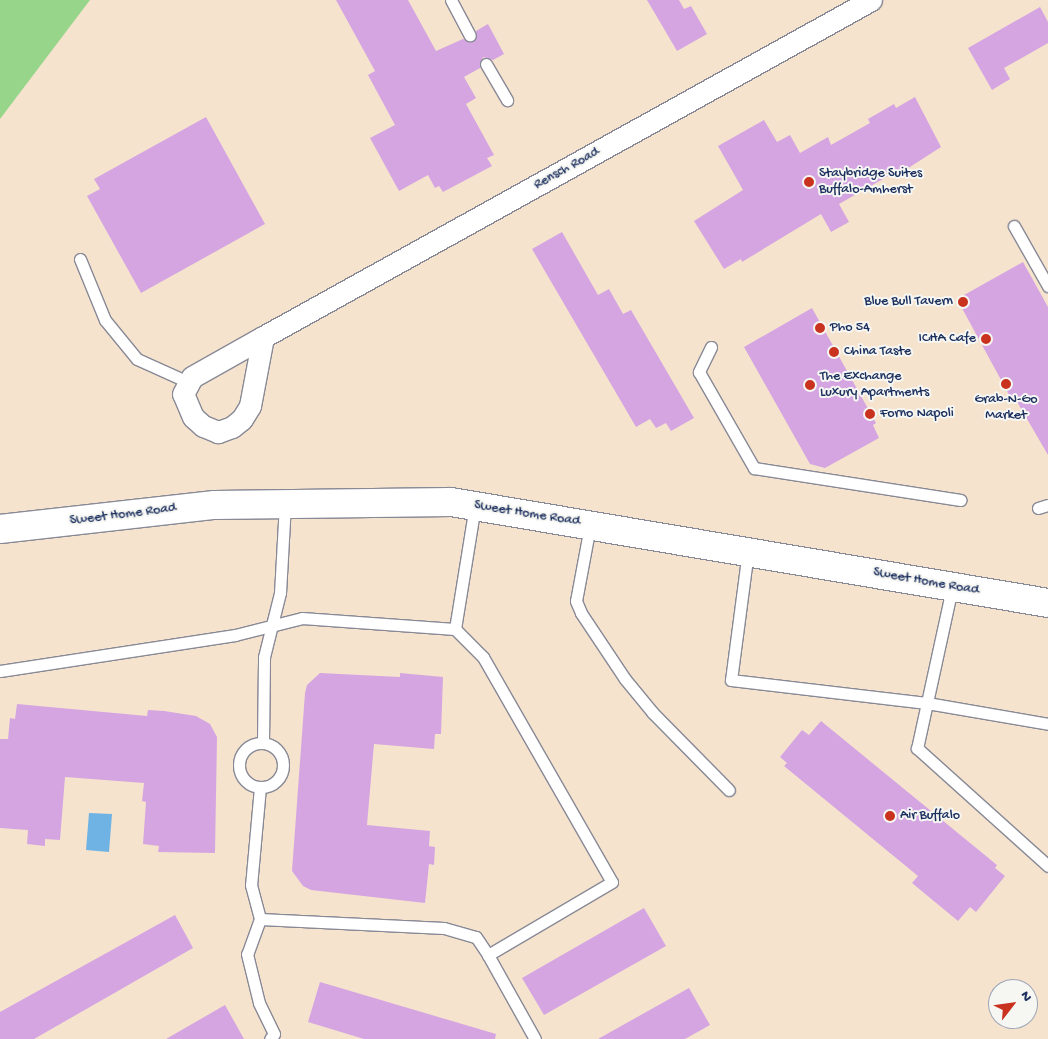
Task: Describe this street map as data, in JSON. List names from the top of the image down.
{
  "streets": {
    "main road": ["Sweet Home Road"],
    "street": ["Rensch Road"]
  },
  "places": [
    "Staybridge Suites Buffalo-Amherst",
    "Blue Bull Tavern",
    "Pho 54",
    "ICHA Cafe",
    "China Taste",
    "Grab-N-Go Market",
    "The Exchange Luxury Apartments",
    "Forno Napoli",
    "Air Buffalo"
  ],
  "north": "top right"
}
